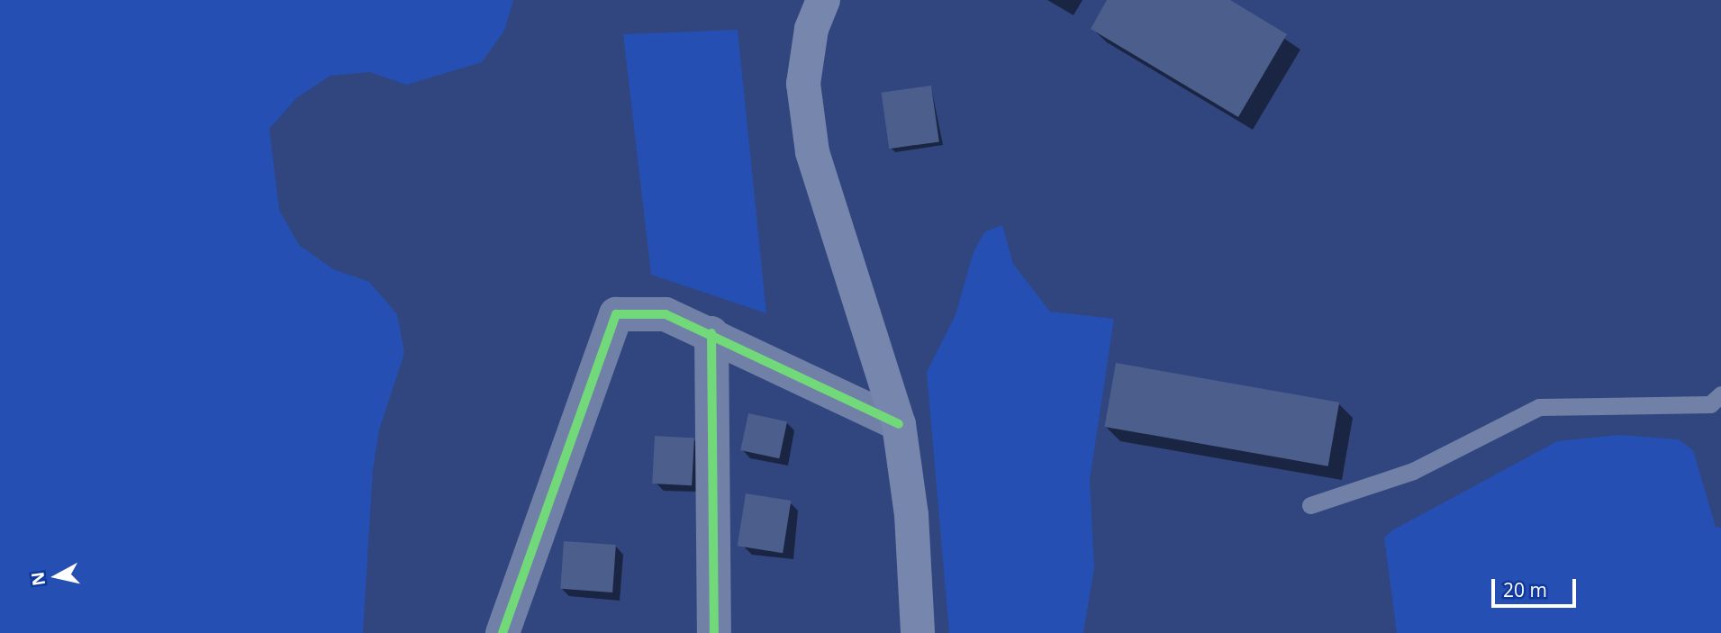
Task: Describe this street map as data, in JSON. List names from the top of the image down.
{
  "scale_bar": "20 m",
  "north": "left"
}
